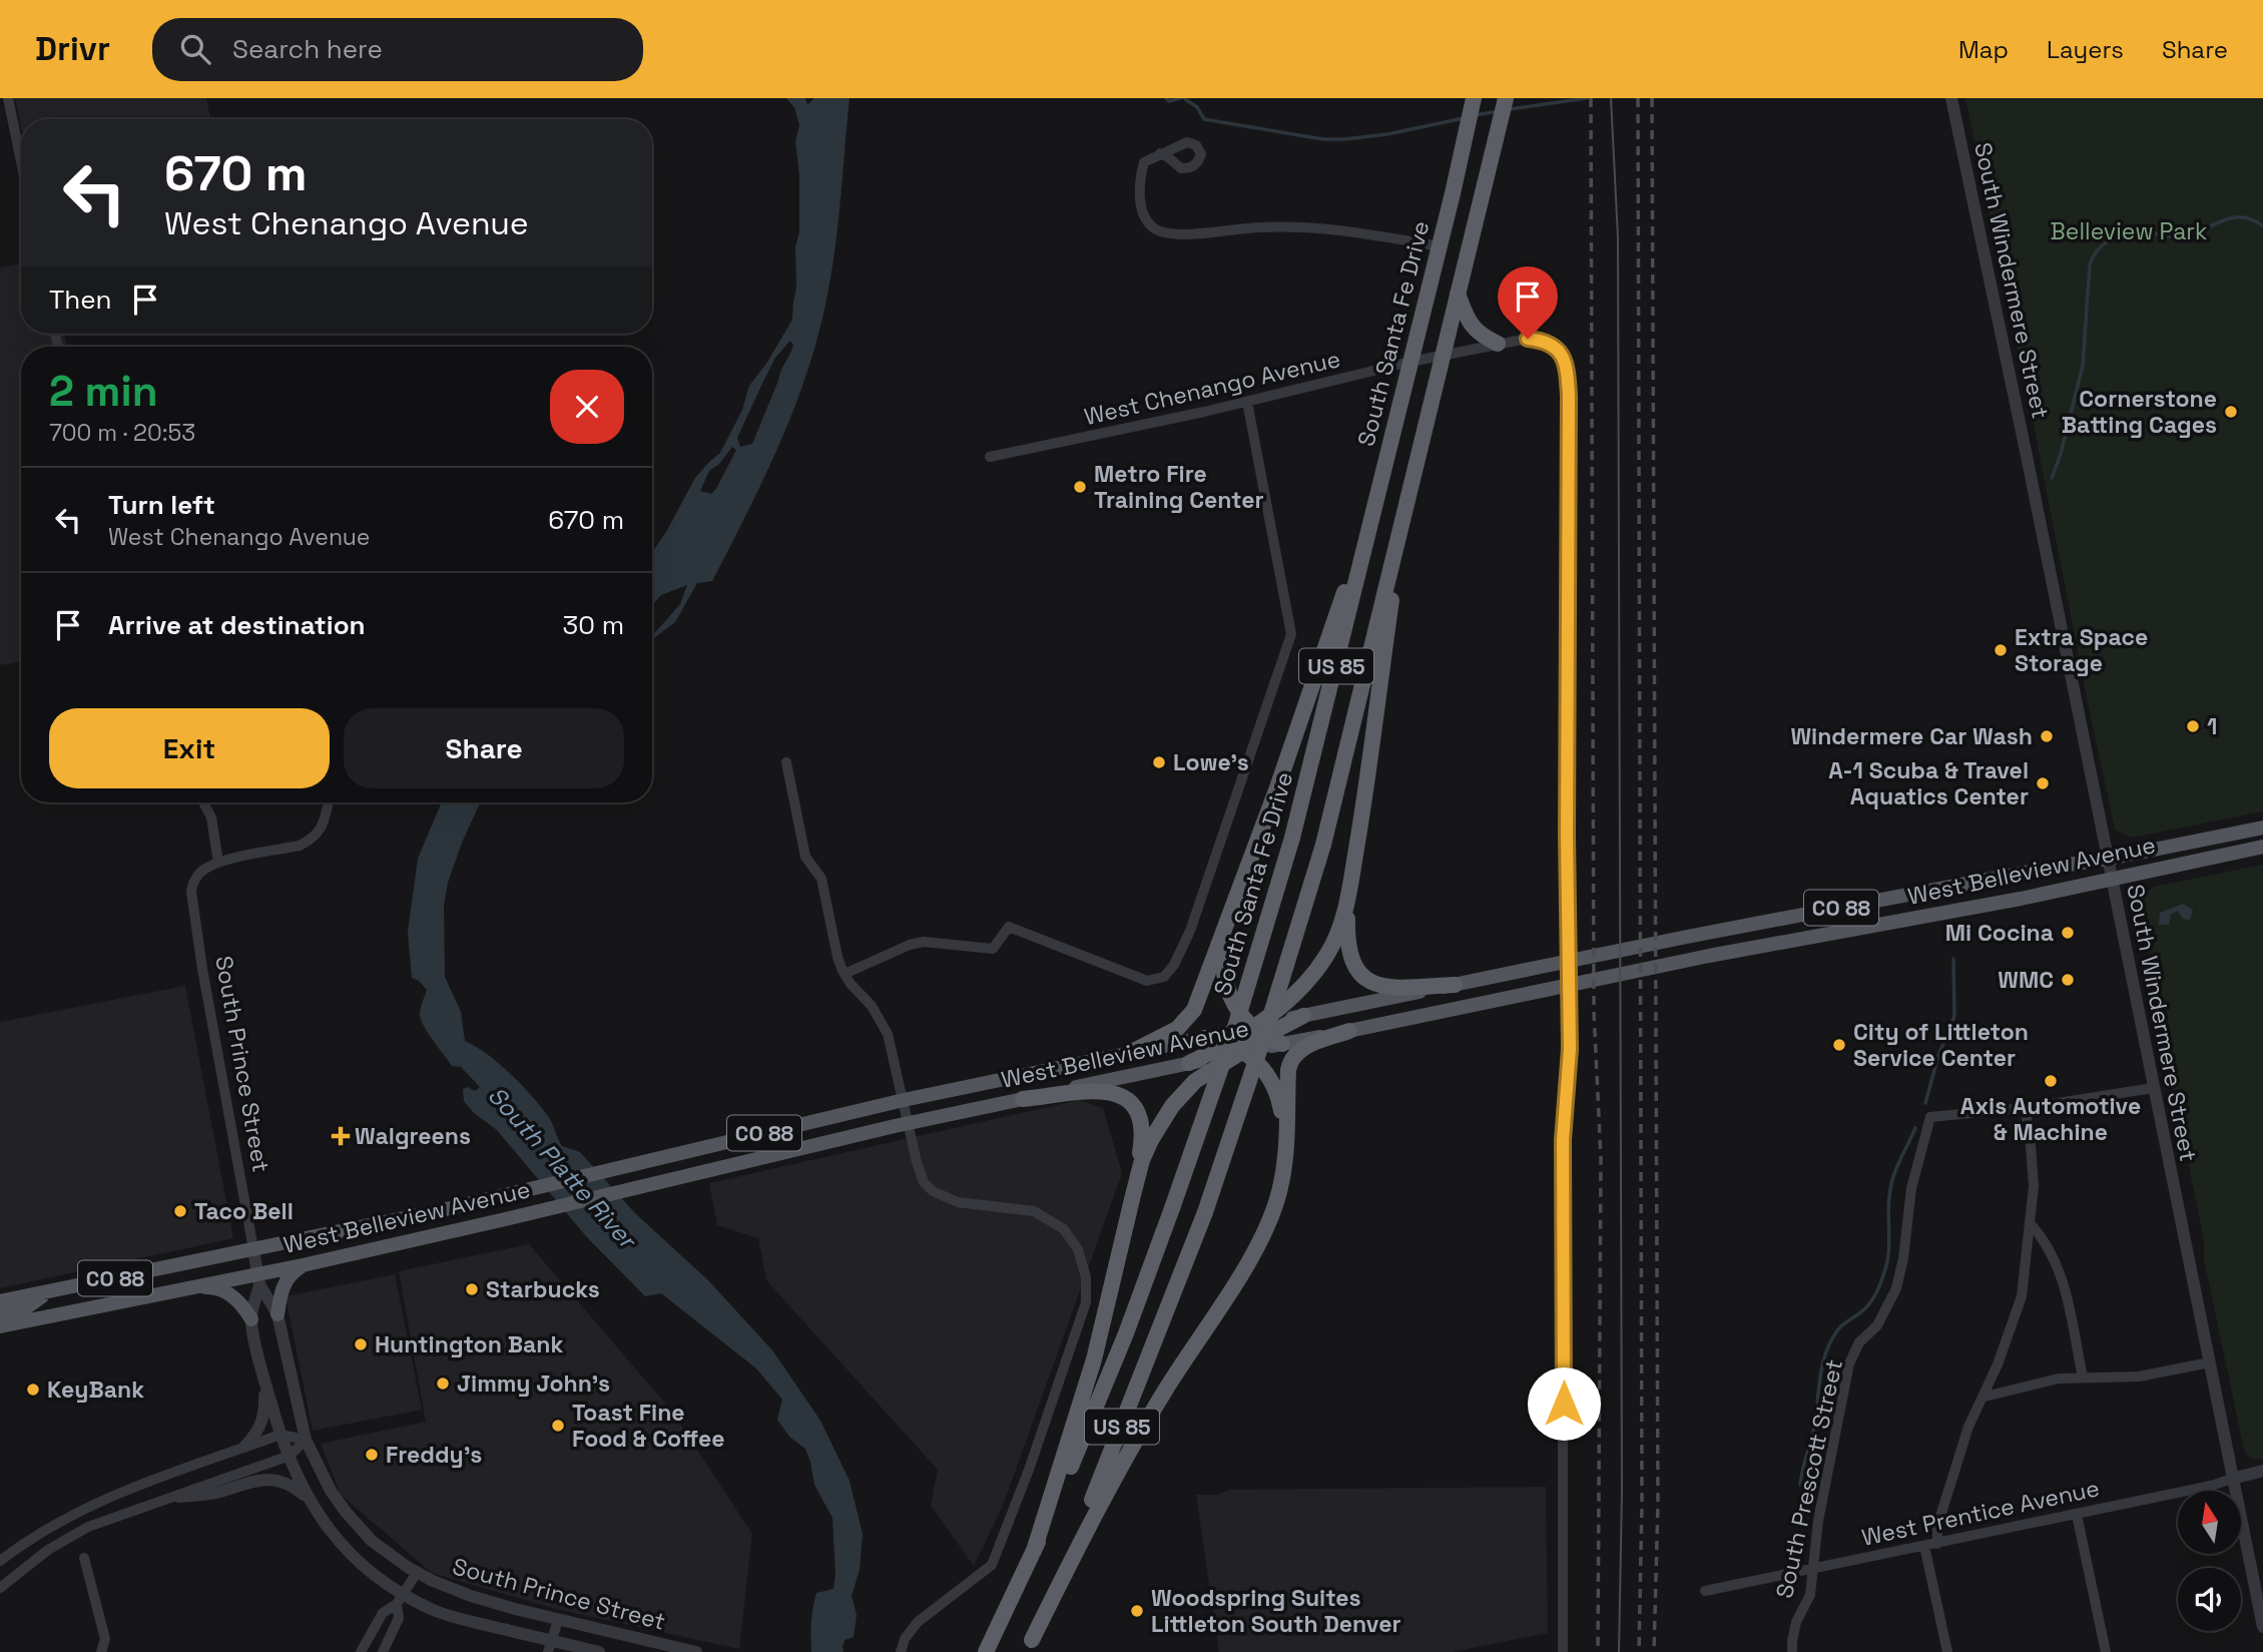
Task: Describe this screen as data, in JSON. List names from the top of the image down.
{
  "streets": {
    "highway": ["South Santa Fe Drive", "US 85"],
    "main road": ["West Belleview Avenue", "CO 88"],
    "street": [
      "South Windermere Street",
      "West Chenango Avenue",
      "South Prince Street",
      "South Prescott Street",
      "West Prentice Avenue"
    ]
  },
  "crossings": [
    ["South Windermere Street", "West Belleview Avenue"],
    ["South Windermere Street", "West Prentice Avenue"],
    ["South Santa Fe Drive", "West Chenango Avenue"],
    ["West Chenango Avenue", "US 85"],
    ["West Belleview Avenue", "South Prince Street"],
    ["South Prescott Street", "West Prentice Avenue"]
  ],
  "water": ["South Platte River"],
  "parks": ["Belleview Park"],
  "places": {
    "other": [
      "Cornerstone Batting Cages",
      "Metro Fire Training Center",
      "Extra Space Storage",
      "1",
      "Windermere Car Wash",
      "Lowe's",
      "A-1 Scuba & Travel Aquatics Center",
      "Mi Cocina",
      "WMC",
      "City of Littleton Service Center",
      "Axis Automotive & Machine",
      "Taco Bell",
      "Starbucks",
      "Huntington Bank",
      "Jimmy John's",
      "KeyBank",
      "Toast Fine Food & Coffee",
      "Freddy's",
      "Woodspring Suites Littleton South Denver"
    ],
    "health": ["Walgreens"]
  },
  "north": "top",
  "page": {
    "header": "Drivr",
    "search": "Search here",
    "nav": ["Map", "Layers", "Share"],
    "turn": ["670 m", "West Chenango Avenue"],
    "then": "Then",
    "heading": ["2 min", "700 m · 20:53"],
    "list": [
      {
        "name": "Turn left",
        "note": "West Chenango Avenue",
        "value": "670 m"
      },
      {
        "name": "Arrive at destination",
        "value": "30 m"
      }
    ],
    "buttons": ["Exit", "Share"]
  }
}
